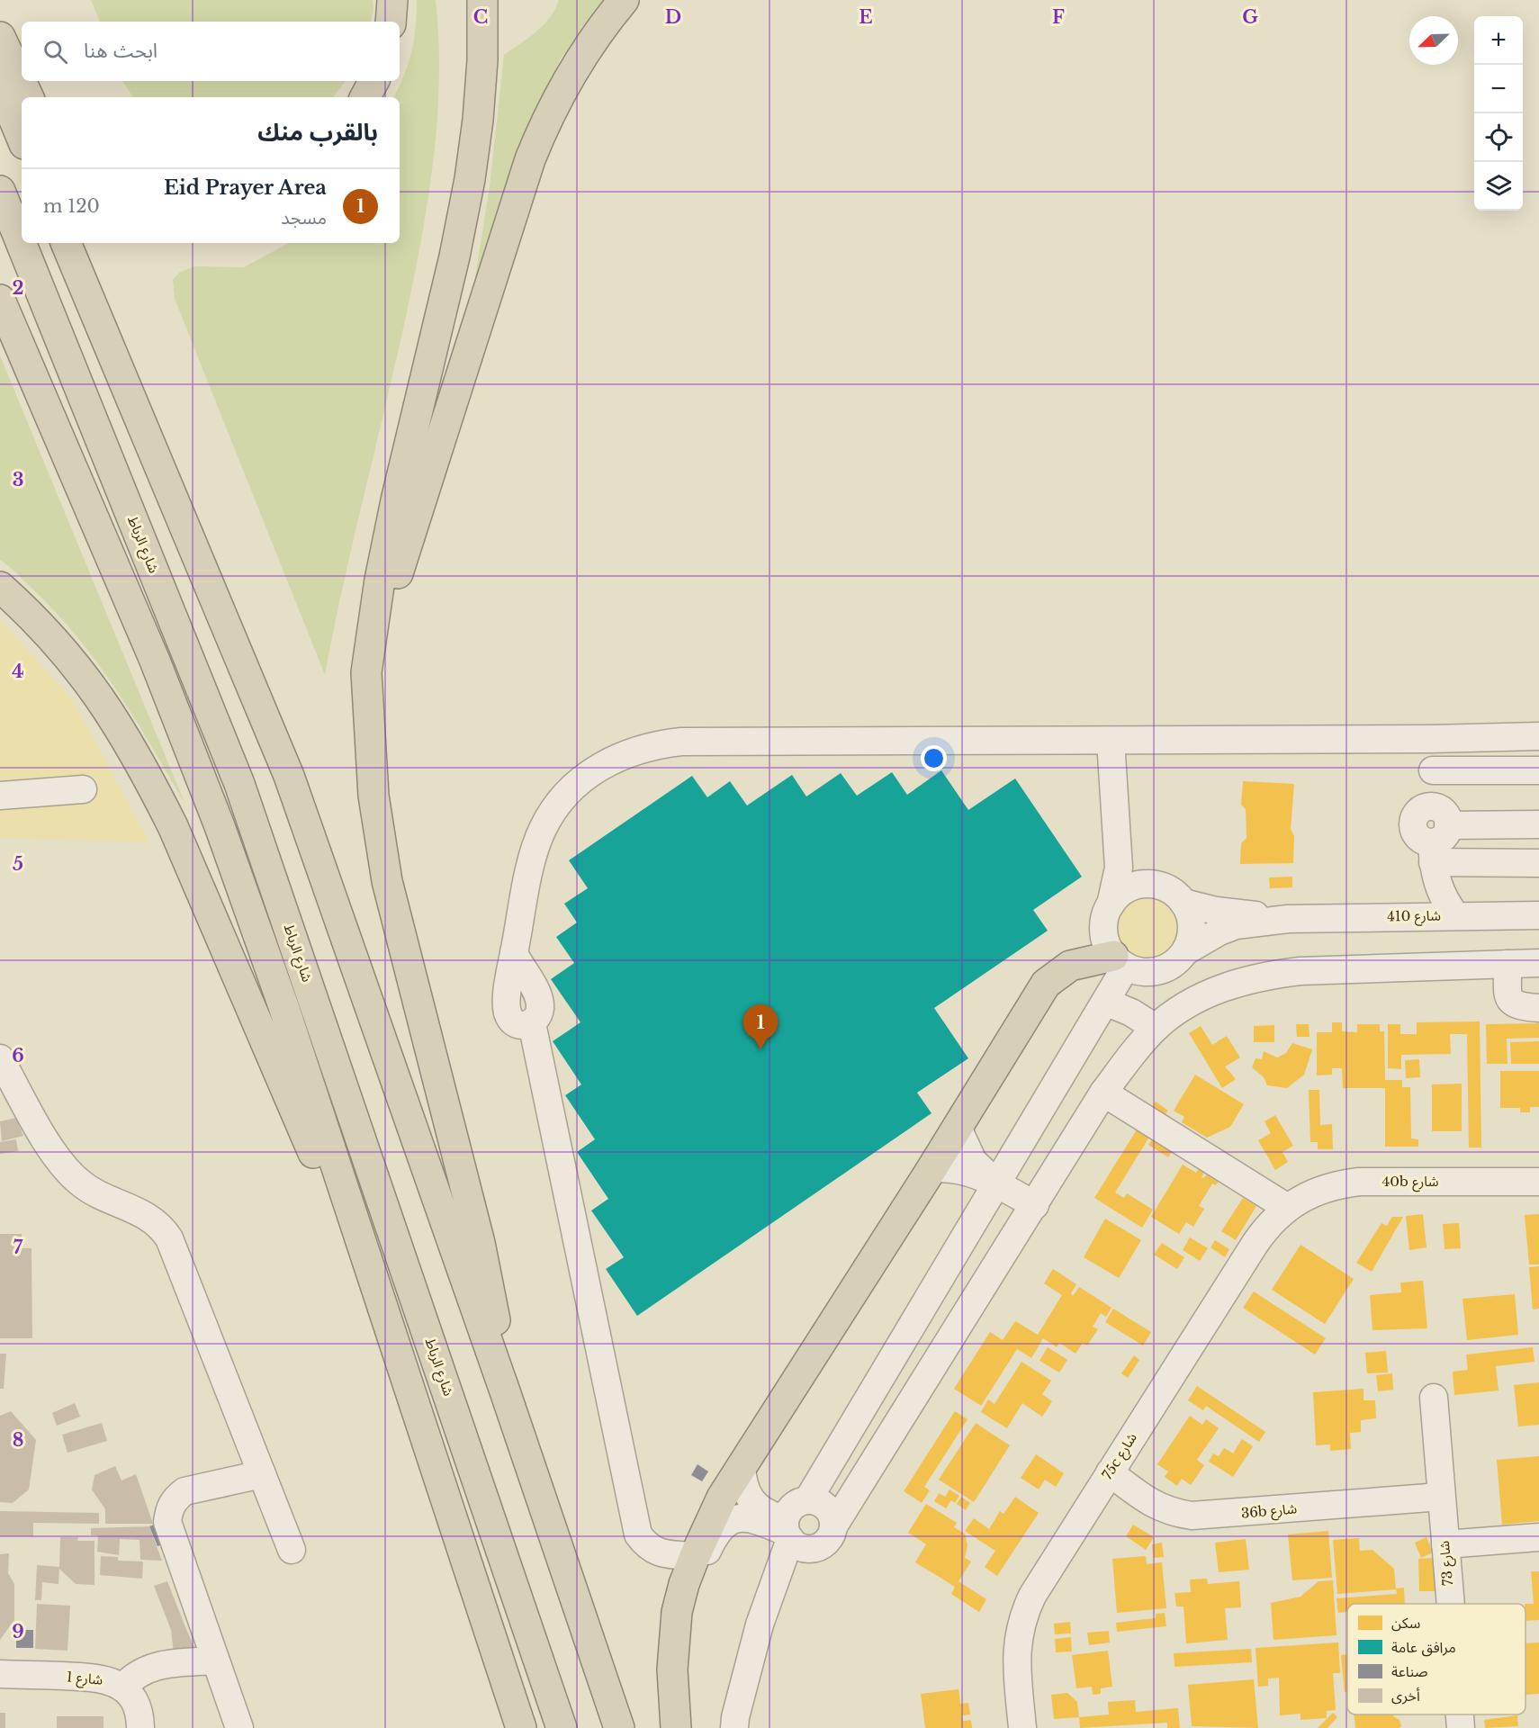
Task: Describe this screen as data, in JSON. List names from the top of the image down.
{
  "streets": {
    "highway": ["شارع الرباط"],
    "street": [
      "شارع 410",
      "40b شارع",
      "75c شارع",
      "36b شارع",
      "شارع 73",
      "شارع 1"
    ]
  },
  "crossings": [
    ["40b شارع", "75c شارع"],
    ["75c شارع", "36b شارع"],
    ["36b شارع", "شارع 73"]
  ],
  "legend": [
    "سكن",
    "مرافق عامة",
    "صناعة",
    "أخرى"
  ],
  "north": "bottom left",
  "page": {
    "map_buttons": ["+", "−"],
    "search": "ابحث هنا",
    "heading": "بالقرب منك",
    "list": [
      {
        "mark": "1",
        "name": "Eid Prayer Area",
        "note": "مسجد",
        "value": "120 m"
      }
    ],
    "pins": "1"
  },
  "grid": {
    "columns": [
      "C",
      "D",
      "E",
      "F",
      "G"
    ],
    "rows": [
      "2",
      "3",
      "4",
      "5",
      "6",
      "7",
      "8",
      "9"
    ]
  }
}
